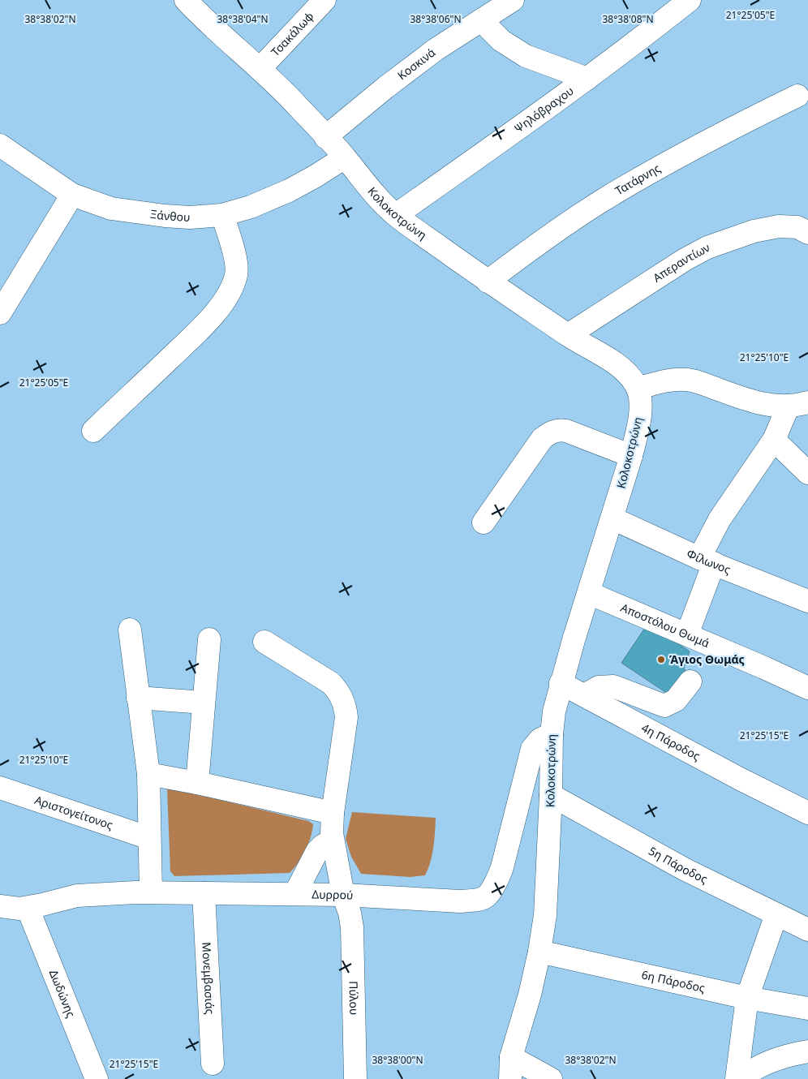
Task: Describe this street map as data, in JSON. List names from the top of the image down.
{
  "streets": {
    "street": [
      "Τσακάλωφ",
      "Κοσκινά",
      "Ψηλόβραχου",
      "Τατάρνης",
      "Κολοκοτρώνη",
      "Ξάνθου",
      "Απεραντίων",
      "Φίλωνος",
      "Αποστόλου Θωμά",
      "4η Πάροδος",
      "Αριστογείτονος",
      "5η Πάροδος",
      "Δυρρού",
      "Μονεμβασιάς",
      "6η Πάροδος",
      "Δωδώνης",
      "Πύλου"
    ]
  },
  "crossings": [
    ["Τσακάλωφ", "Κολοκοτρώνη"],
    ["Κοσκινά", "Κολοκοτρώνη"],
    ["Ψηλόβραχου", "Κολοκοτρώνη"],
    ["Τατάρνης", "Κολοκοτρώνη"],
    ["Κολοκοτρώνη", "Ξάνθου"],
    ["Κολοκοτρώνη", "Απεραντίων"],
    ["Κολοκοτρώνη", "Φίλωνος"],
    ["Κολοκοτρώνη", "Αποστόλου Θωμά"],
    ["Κολοκοτρώνη", "4η Πάροδος"],
    ["Κολοκοτρώνη", "5η Πάροδος"],
    ["Κολοκοτρώνη", "Δυρρού"],
    ["Κολοκοτρώνη", "6η Πάροδος"],
    ["Δυρρού", "Μονεμβασιάς"],
    ["Δυρρού", "Δωδώνης"],
    ["Δυρρού", "Πύλου"]
  ],
  "places": ["Άγιος Θωμάς"],
  "coordinates": [
    "21°25'05\"E",
    "38°38'02\"N",
    "38°38'04\"N",
    "38°38'06\"N",
    "38°38'08\"N",
    "21°25'10\"E",
    "21°25'15\"E",
    "38°38'00\"N"
  ]
}
